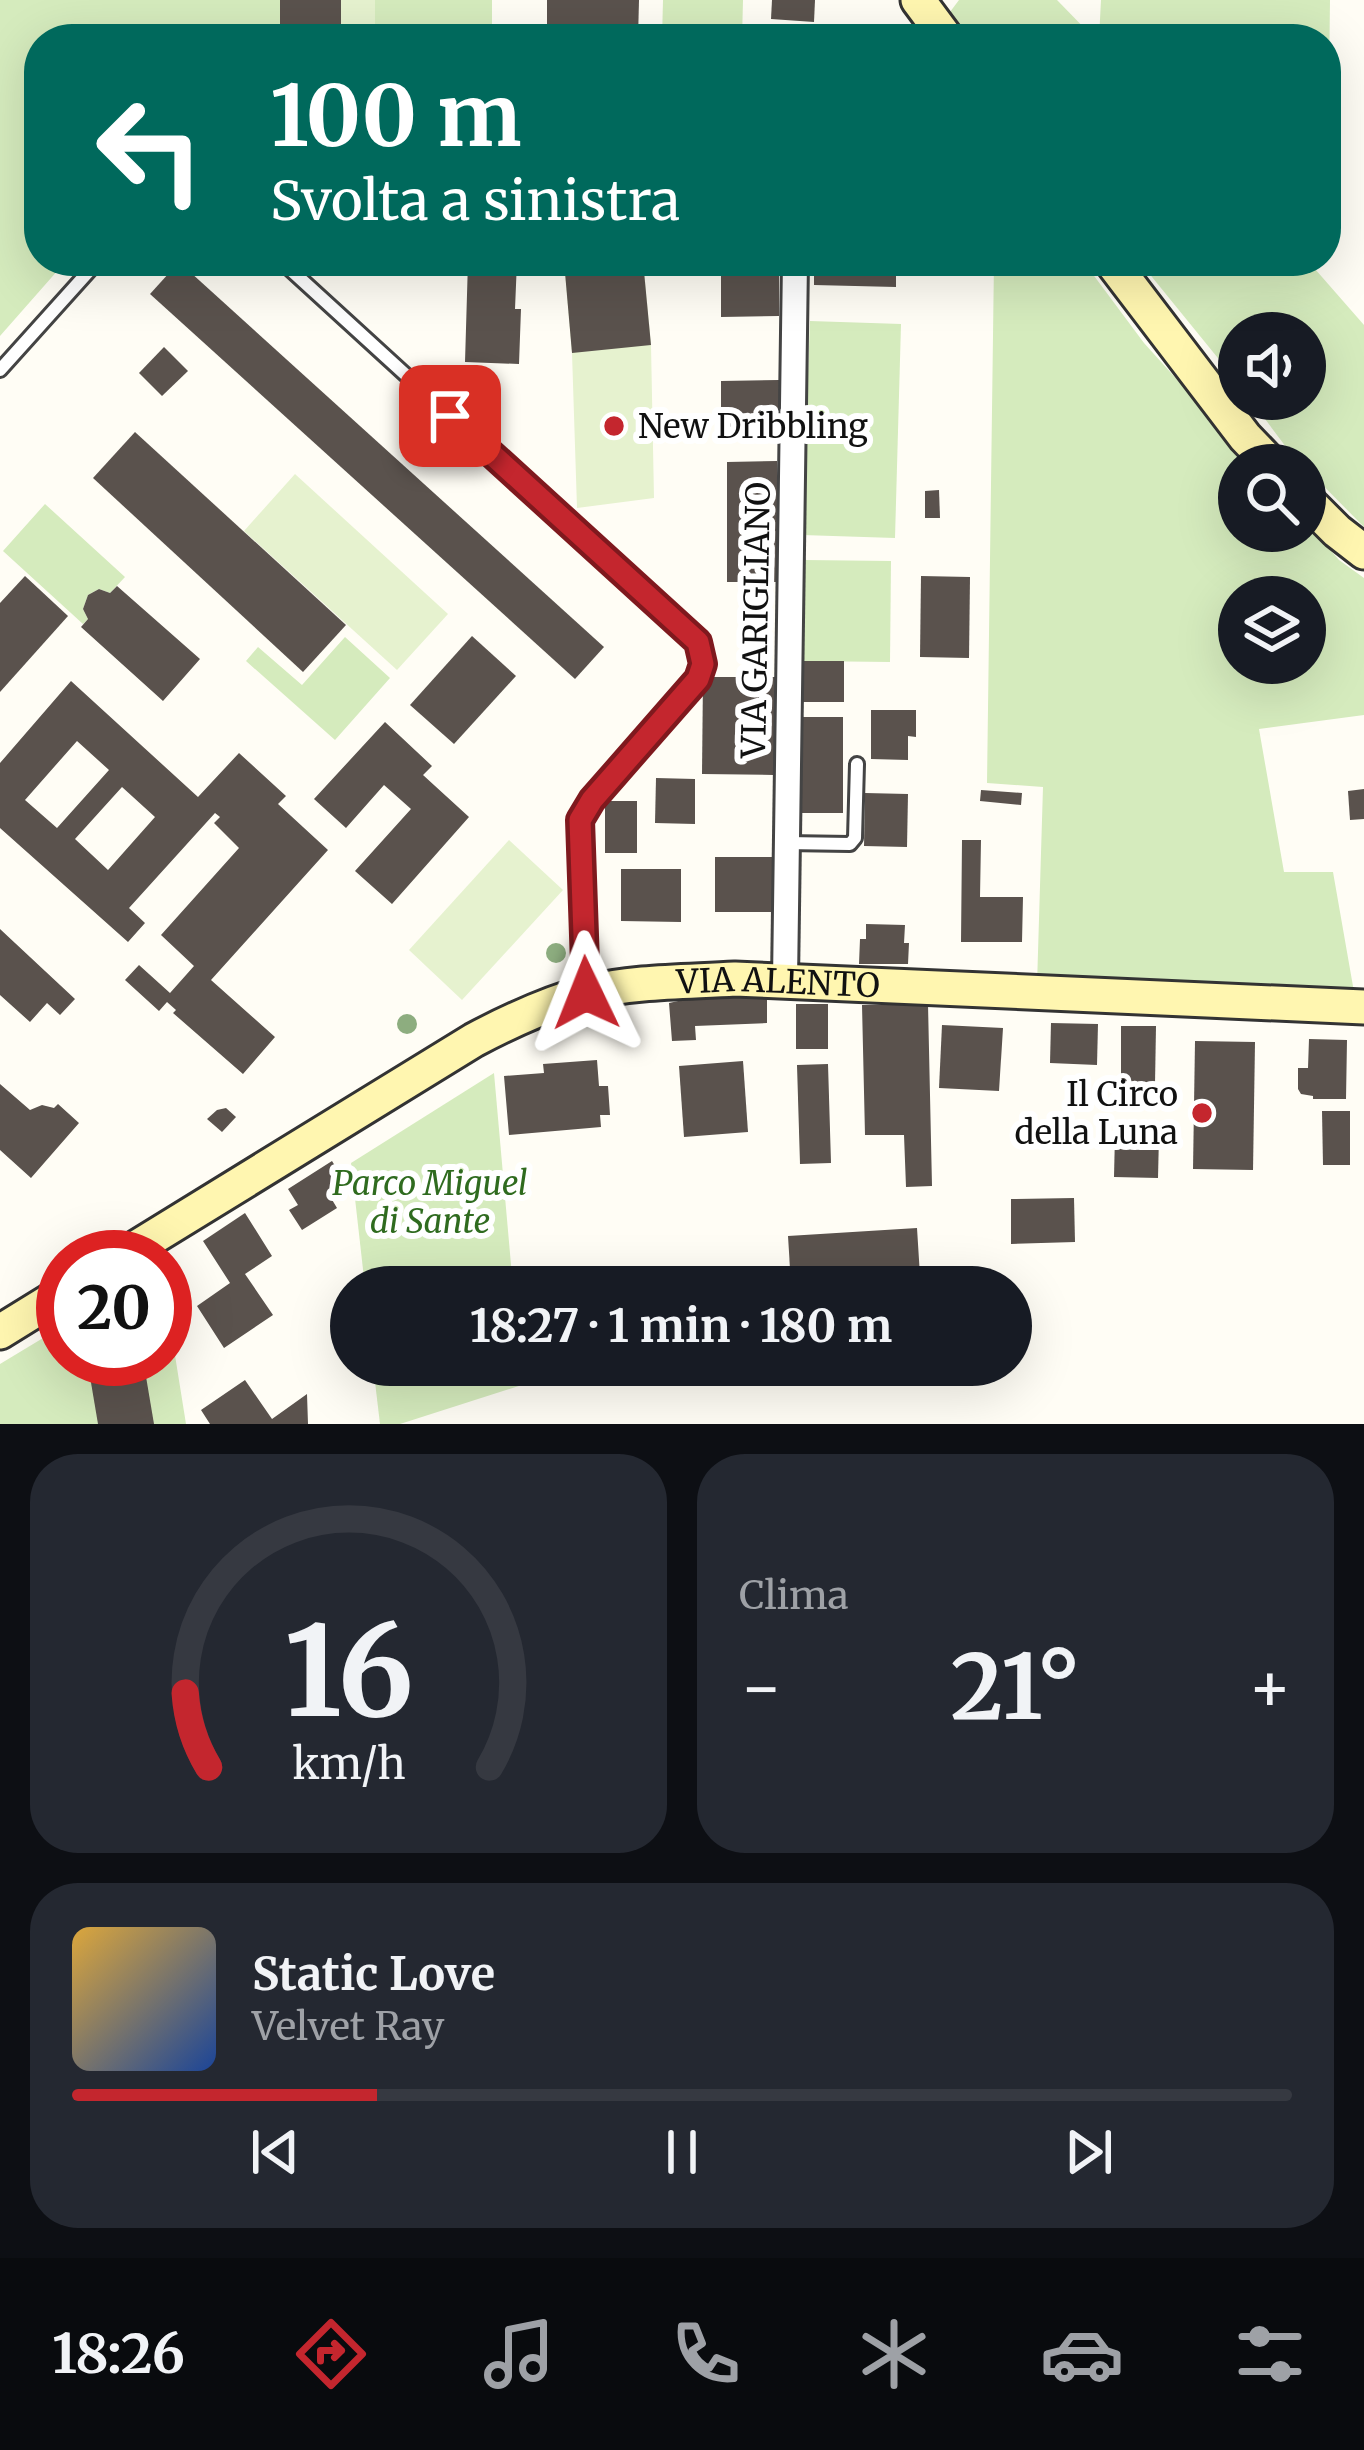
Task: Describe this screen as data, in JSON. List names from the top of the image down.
{
  "streets": {
    "street": ["VIA GARIGLIANO", "VIA ALENTO"]
  },
  "crossings": [
    ["VIA GARIGLIANO", "VIA ALENTO"]
  ],
  "parks": ["Parco Miguel di Sante"],
  "places": ["New Dribbling", "Il Circo della Luna"],
  "page": {
    "turn": ["100 m", "Svolta a sinistra"],
    "limit": "20",
    "trip": "18:27 · 1 min · 180 m",
    "tile": "Clima",
    "heat": ["−", "21°", "+"],
    "song": ["Static Love", "Velvet Ray"],
    "tabs": "18:26",
    "gauge": ["16", "km/h"]
  }
}
